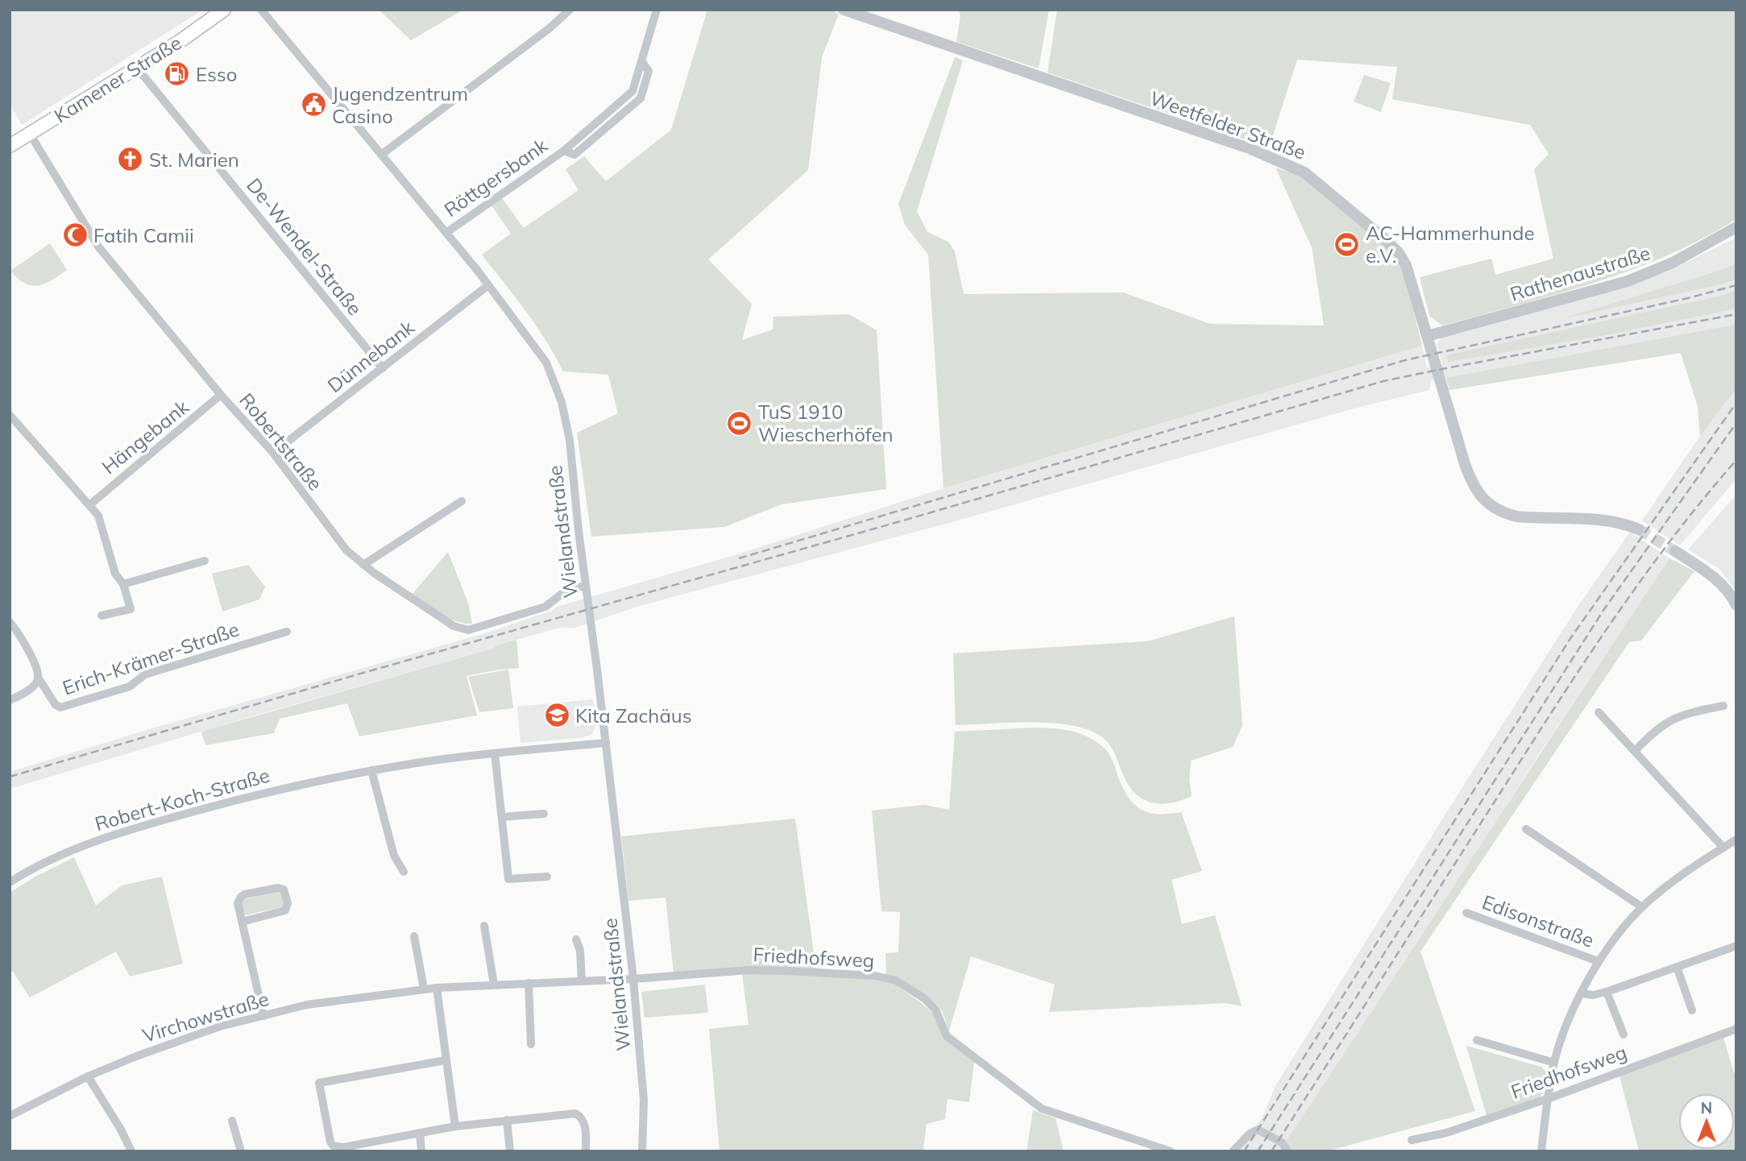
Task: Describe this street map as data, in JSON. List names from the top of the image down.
{
  "streets": {
    "main road": ["Kamener Straße"],
    "street": [
      "Weetfelder Straße",
      "Röttgersbank",
      "De-Wendel-Straße",
      "Rathenaustraße",
      "Dünnebank",
      "Hängebank",
      "Robertstraße",
      "Wielandstraße",
      "Erich-Krämer-Straße",
      "Robert-Koch-Straße",
      "Edisonstraße",
      "Friedhofsweg",
      "Virchowstraße"
    ]
  },
  "crossings": [
    ["Kamener Straße", "De-Wendel-Straße"],
    ["Kamener Straße", "Robertstraße"],
    ["Weetfelder Straße", "Rathenaustraße"],
    ["Röttgersbank", "Wielandstraße"],
    ["De-Wendel-Straße", "Dünnebank"],
    ["Dünnebank", "Robertstraße"],
    ["Dünnebank", "Wielandstraße"],
    ["Hängebank", "Robertstraße"],
    ["Robertstraße", "Wielandstraße"],
    ["Wielandstraße", "Robert-Koch-Straße"],
    ["Wielandstraße", "Friedhofsweg"],
    ["Wielandstraße", "Virchowstraße"],
    ["Friedhofsweg", "Virchowstraße"]
  ],
  "places": {
    "fuel station": ["Esso"],
    "public building": ["Jugendzentrum Casino"],
    "church": ["St. Marien"],
    "mosque": ["Fatih Camii"],
    "sports": ["AC-Hammerhunde e.V.", "TuS 1910 Wiescherhöfen"],
    "school or university": ["Kita Zachäus"]
  },
  "north": "top"
}
